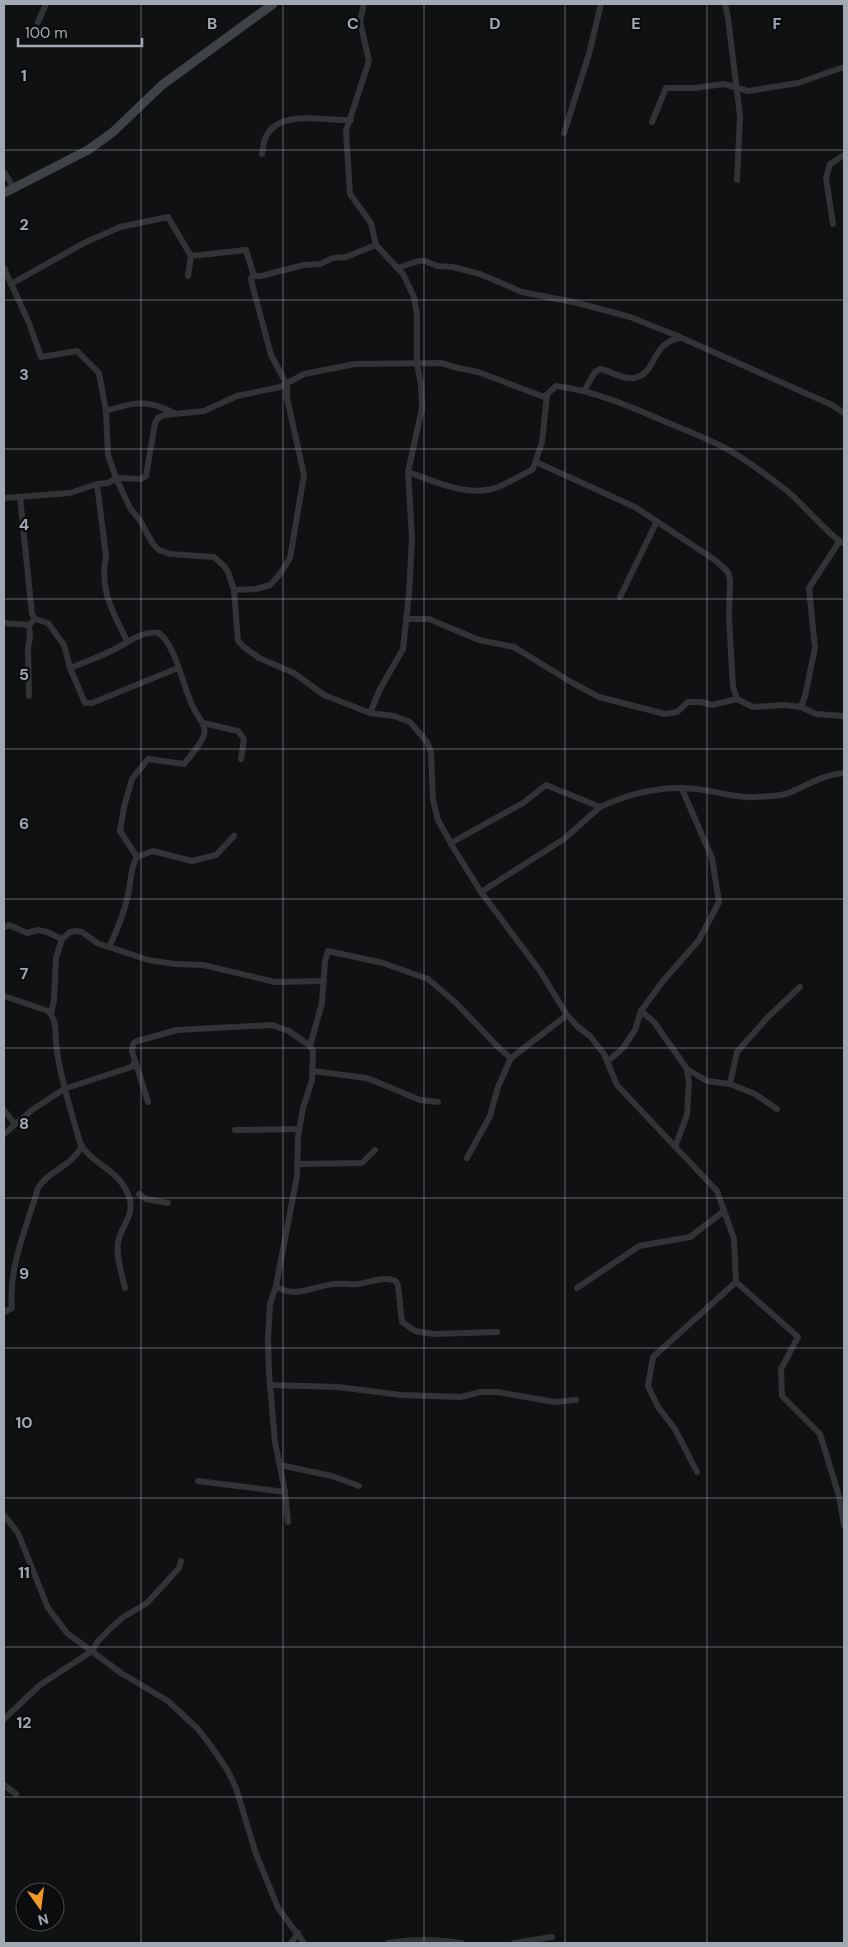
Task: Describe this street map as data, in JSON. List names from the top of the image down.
{
  "scale_bar": "100 m",
  "north": "bottom",
  "grid": {
    "columns": [
      "B",
      "C",
      "D",
      "E",
      "F"
    ],
    "rows": [
      "1",
      "2",
      "3",
      "4",
      "5",
      "6",
      "7",
      "8",
      "9",
      "10",
      "11",
      "12"
    ]
  }
}
